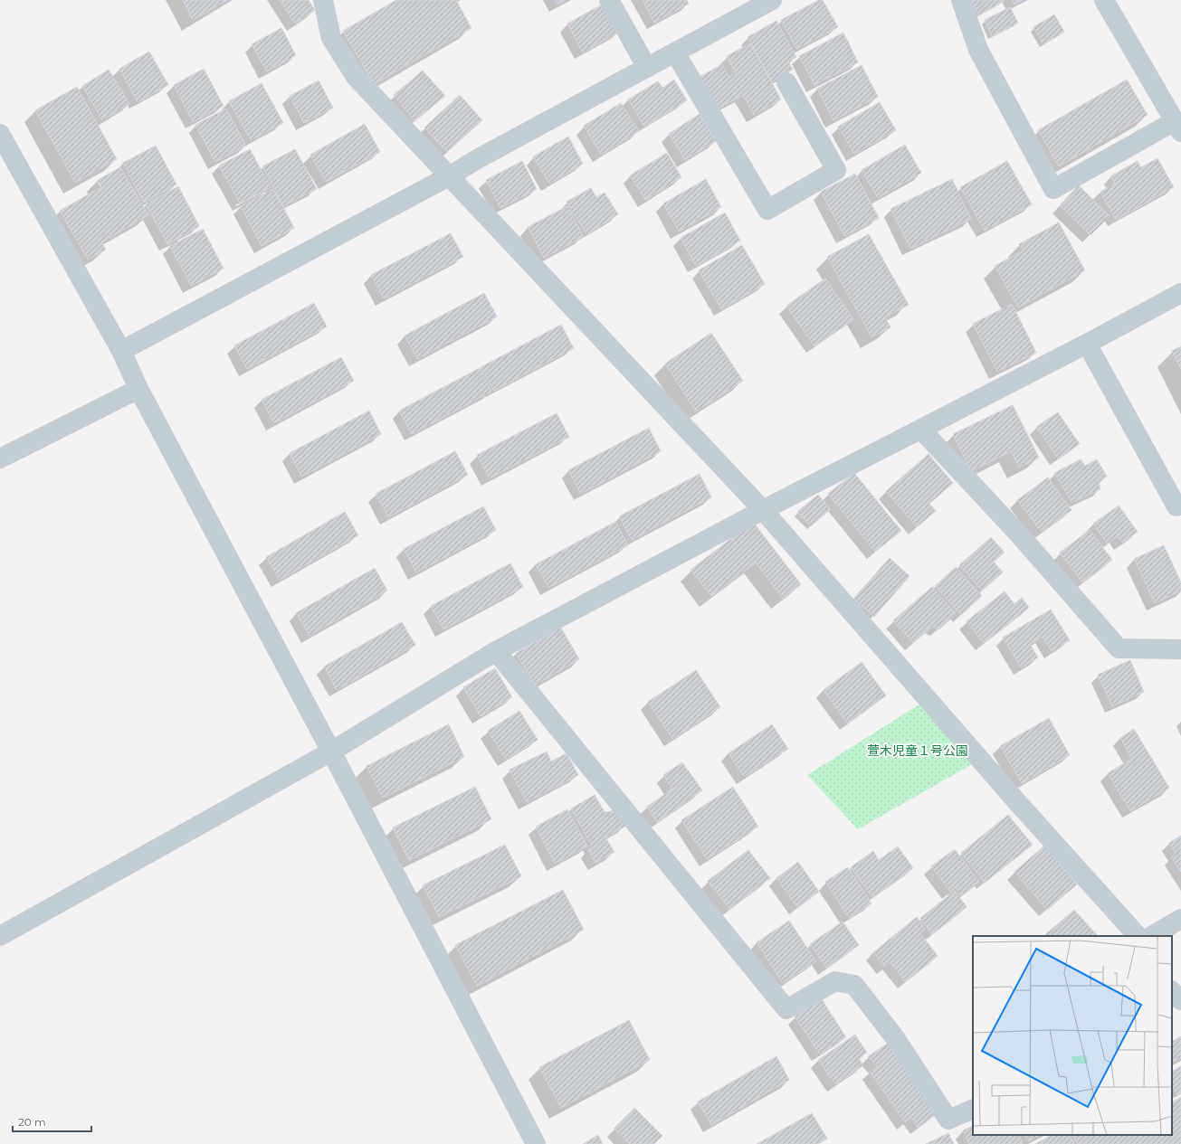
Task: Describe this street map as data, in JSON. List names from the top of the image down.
{
  "parks": ["萱木児童１号公園"],
  "scale_bar": "20 m"
}
